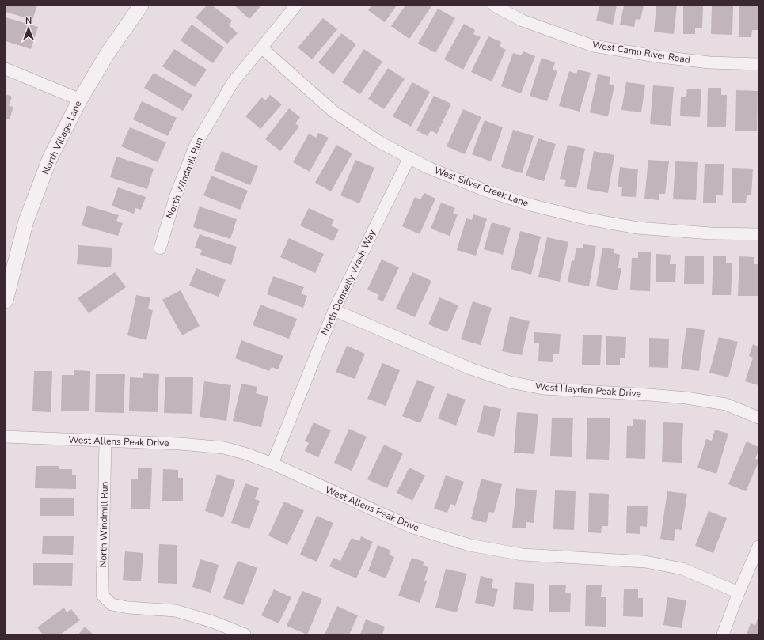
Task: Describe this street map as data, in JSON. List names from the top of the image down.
{
  "streets": {
    "street": [
      "West Camp River Road",
      "North Village Lane",
      "North Windmill Run",
      "West Silver Creek Lane",
      "North Donnelly Wash Way",
      "West Hayden Peak Drive",
      "West Allens Peak Drive"
    ]
  },
  "crossings": [
    ["North Windmill Run", "West Silver Creek Lane"],
    ["North Windmill Run", "West Allens Peak Drive"],
    ["West Silver Creek Lane", "North Donnelly Wash Way"],
    ["North Donnelly Wash Way", "West Hayden Peak Drive"],
    ["North Donnelly Wash Way", "West Allens Peak Drive"]
  ],
  "north": "top"
}
